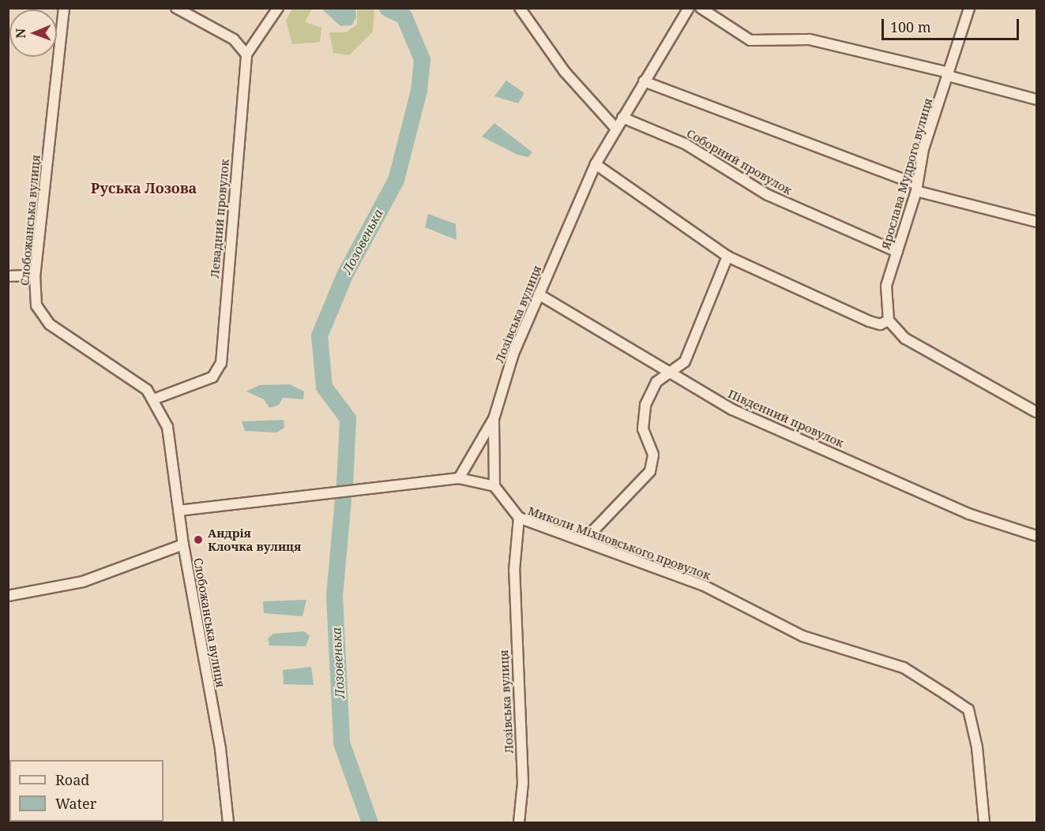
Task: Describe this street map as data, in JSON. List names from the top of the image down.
{
  "streets": {
    "street": [
      "Соборний провулок",
      "Ярослава Мудрого вулиця",
      "Левадний провулок",
      "Слобожанська вулиця",
      "Лозівська вулиця",
      "Південний провулок",
      "Миколи Міхновського провулок"
    ]
  },
  "crossings": [
    ["Соборний провулок", "Ярослава Мудрого вулиця"],
    ["Соборний провулок", "Лозівська вулиця"],
    ["Левадний провулок", "Слобожанська вулиця"],
    ["Лозівська вулиця", "Південний провулок"],
    ["Лозівська вулиця", "Миколи Міхновського провулок"]
  ],
  "districts": ["Руська Лозова"],
  "water": ["Лозовенька"],
  "places": ["Андрія Клочка вулиця"],
  "legend": ["Road", "Water"],
  "scale_bar": "100 m",
  "north": "left"
}
